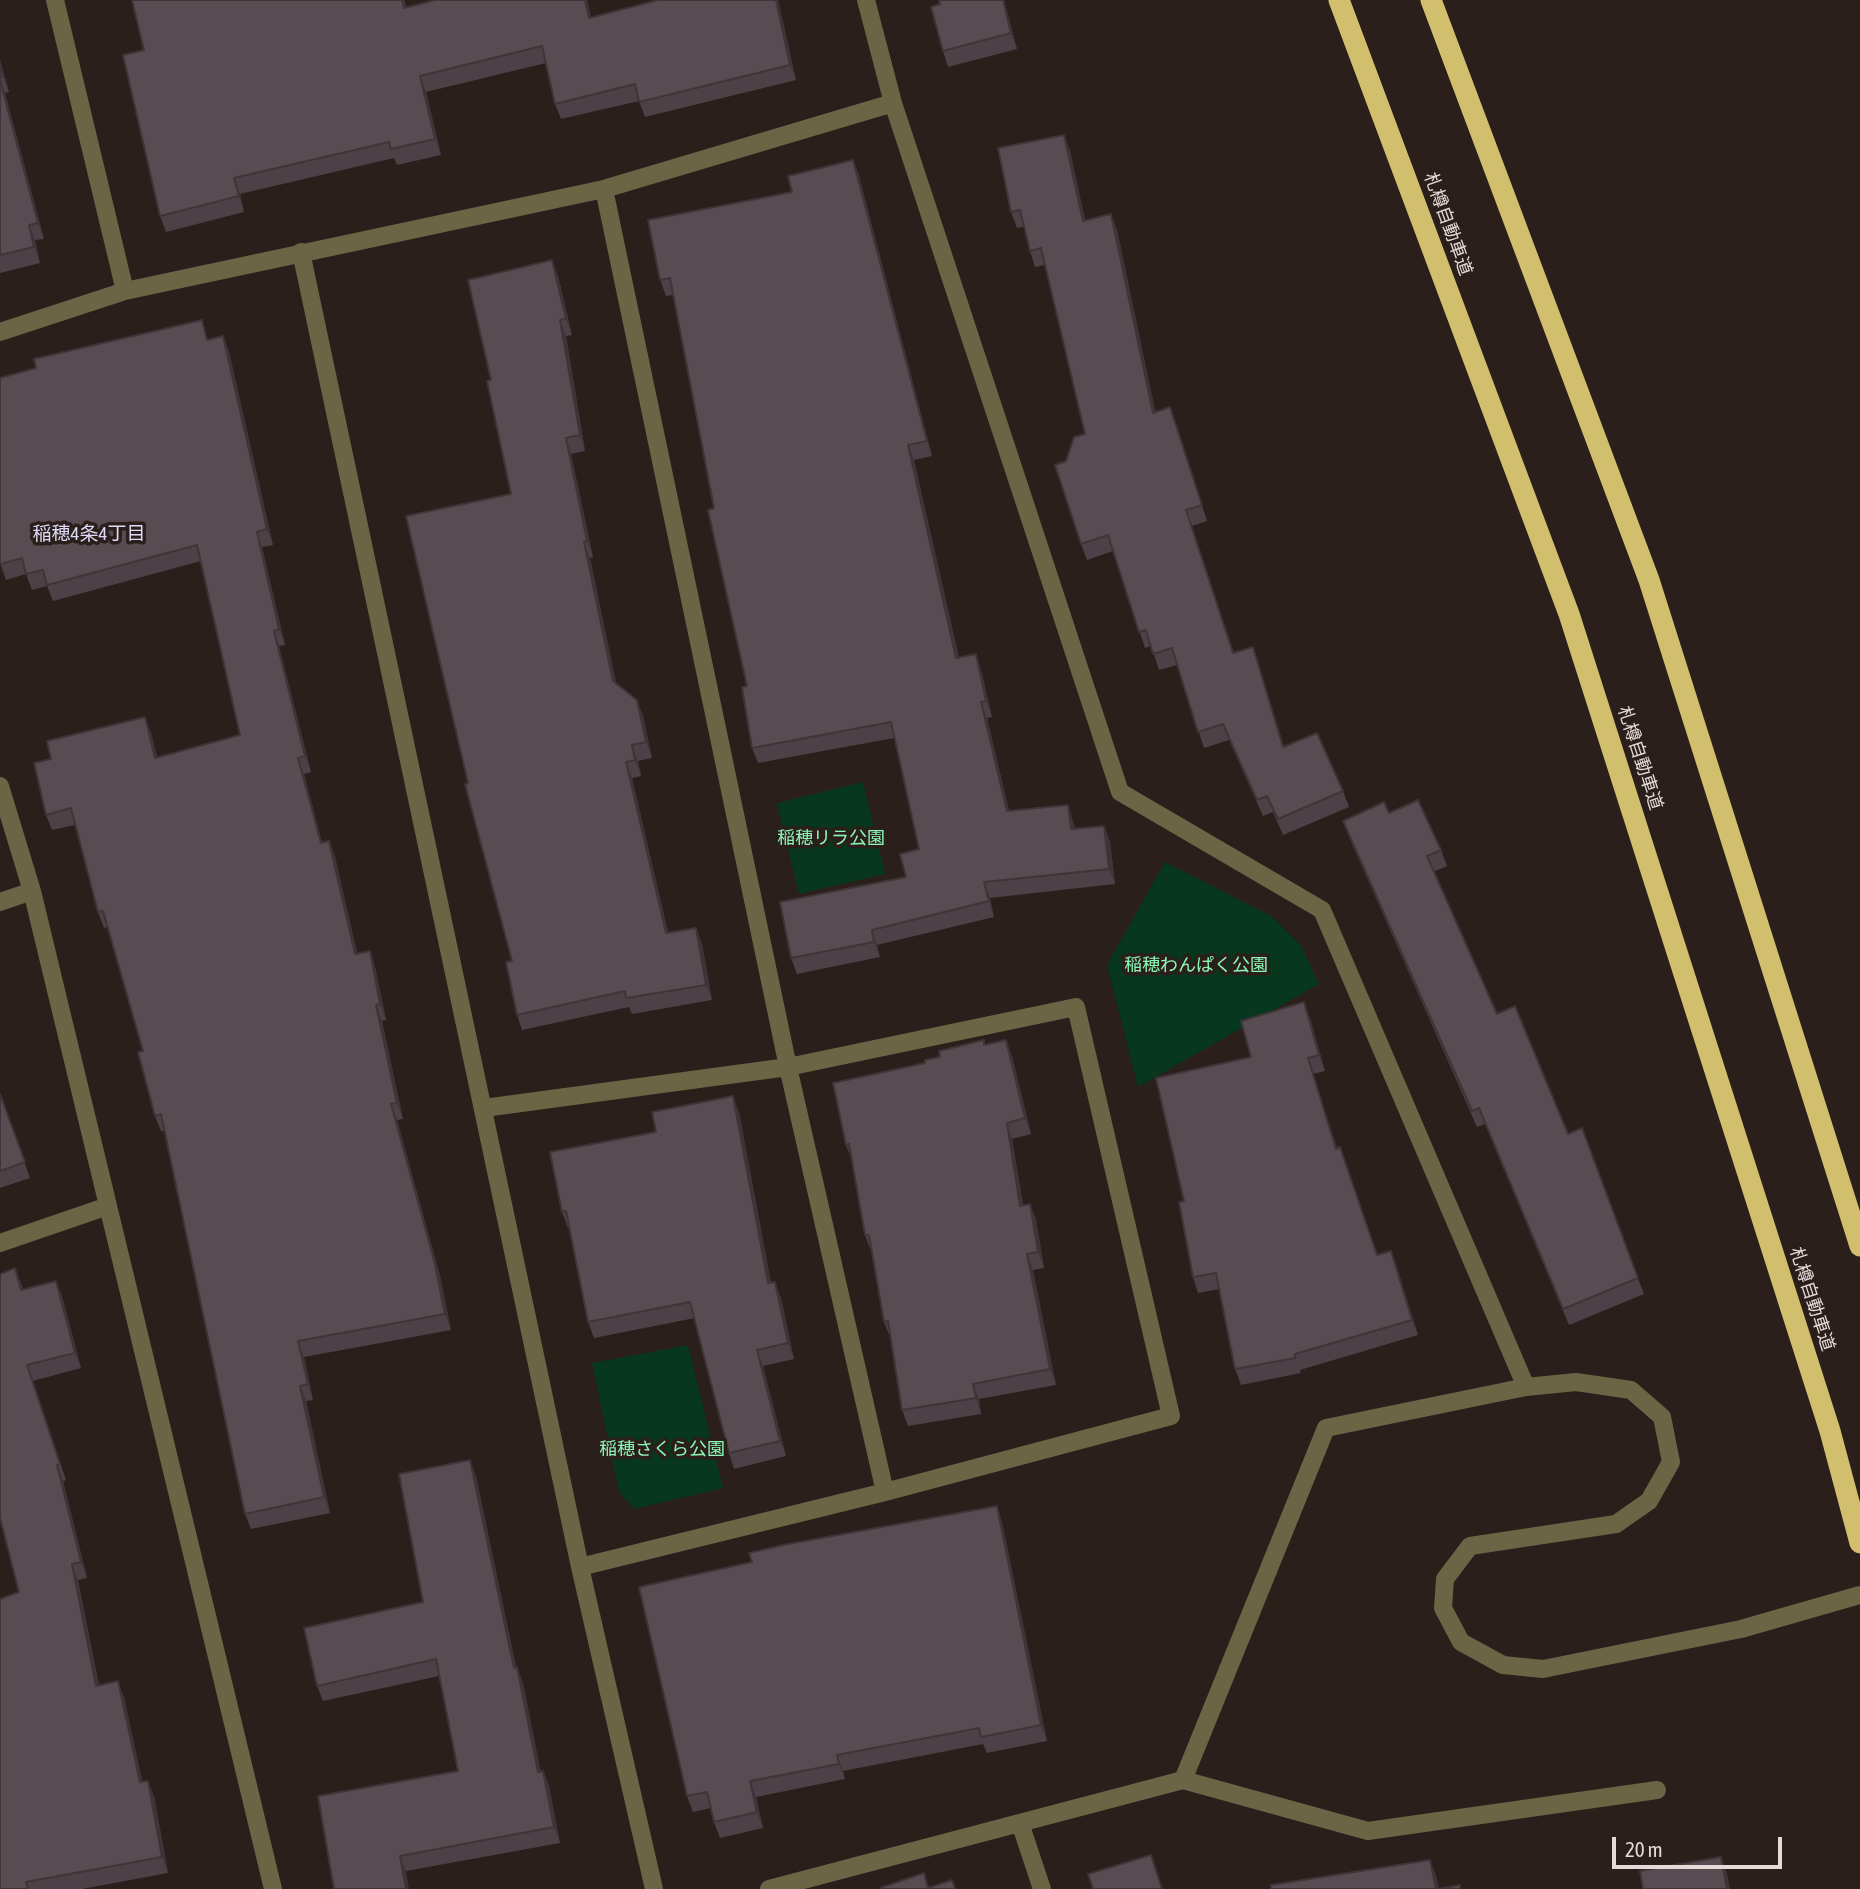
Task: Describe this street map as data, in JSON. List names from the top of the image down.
{
  "streets": {
    "highway": ["札樽自動車道"]
  },
  "districts": ["稲穂4条4丁目"],
  "parks": ["稲穂リラ公園", "稲穂わんぱく公園", "稲穂さくら公園"],
  "scale_bar": "20 m"
}
